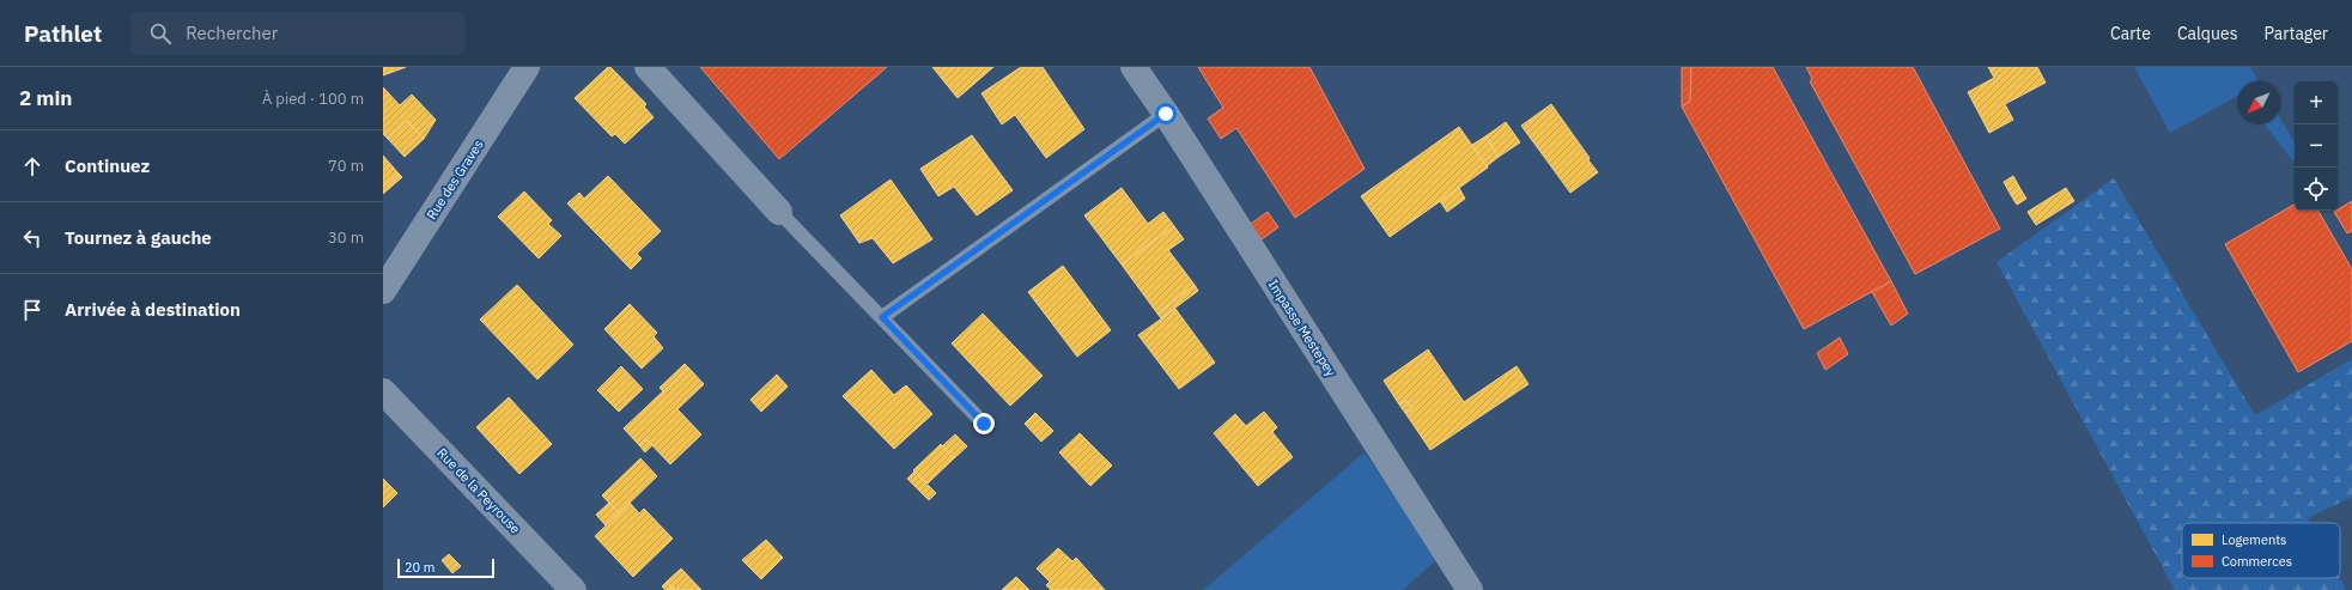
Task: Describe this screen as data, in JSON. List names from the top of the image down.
{
  "streets": {
    "street": ["Rue des Graves", "Impasse Mestepey", "Rue de la Peyrouse"]
  },
  "legend": ["Logements", "Commerces"],
  "scale_bar": "20 m",
  "north": "bottom left",
  "page": {
    "header": "Pathlet",
    "search": "Rechercher",
    "nav": ["Carte", "Calques", "Partager"],
    "heading": ["2 min", "À pied · 100 m"],
    "map_buttons": ["+", "−"],
    "list": [
      ["Continuez", "70 m"],
      ["Tournez à gauche", "30 m"],
      "Arrivée à destination"
    ],
    "scale": "20 m"
  }
}
